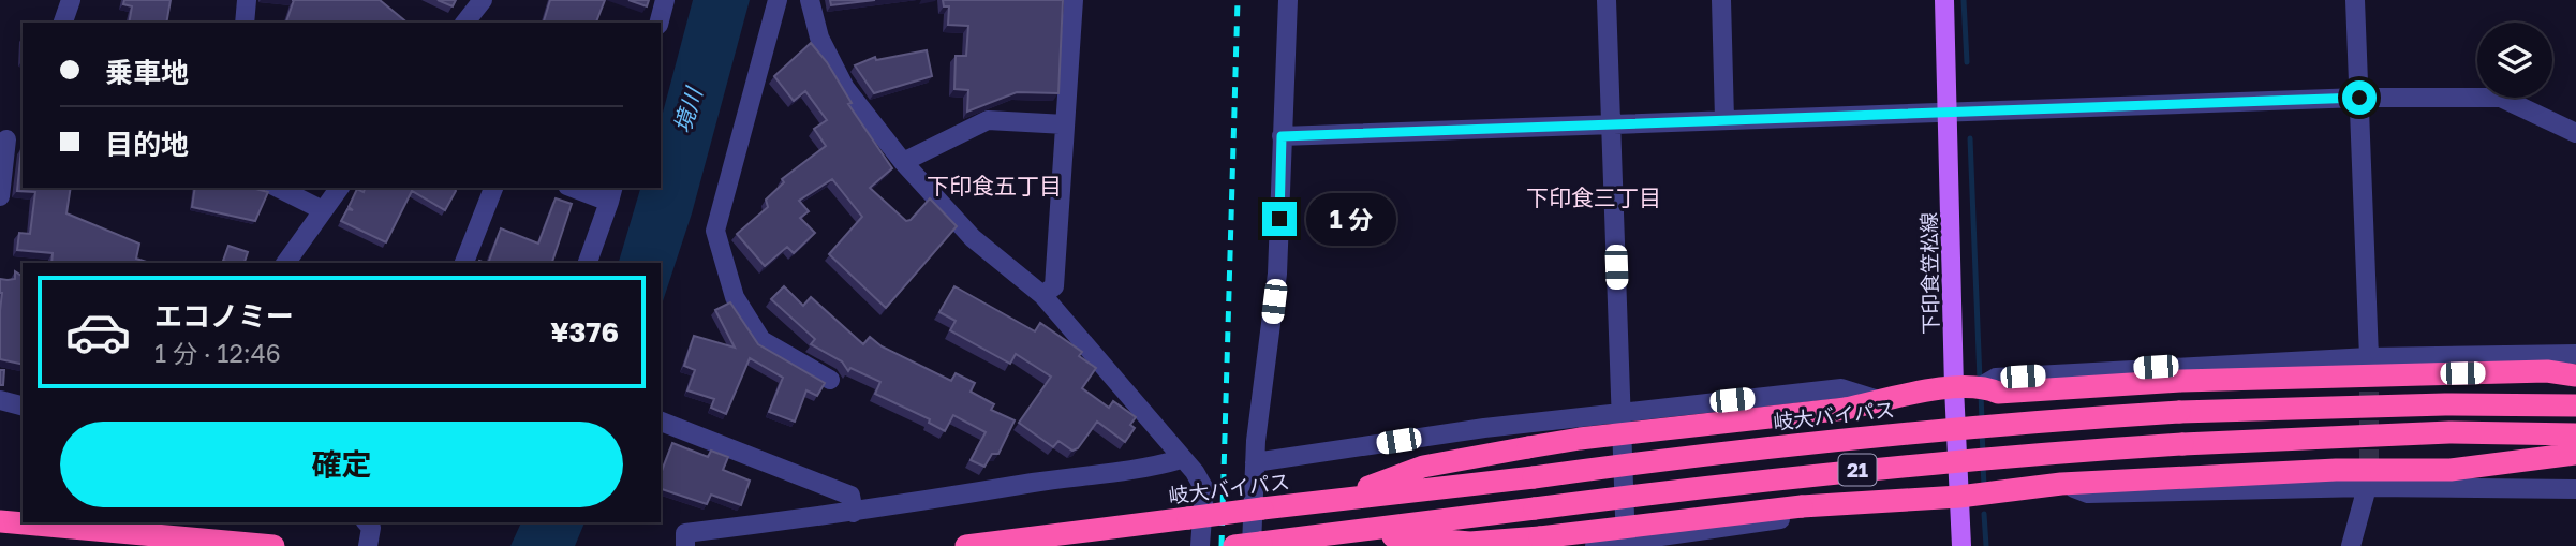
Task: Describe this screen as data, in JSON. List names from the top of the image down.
{
  "streets": {
    "highway": ["岐大バイパス", "21"],
    "main road": ["下印食笠松線"]
  },
  "crossings": [
    ["下印食笠松線", "21"],
    ["岐大バイパス", "21"]
  ],
  "districts": ["下印食五丁目", "下印食三丁目"],
  "water": ["境川"],
  "page": {
    "banner": ["乗車地", "目的地"],
    "bubble": "1 分",
    "list": [
      {
        "name": "エコノミー",
        "note": "1 分 · 12:46",
        "value": "¥376"
      }
    ],
    "buttons": "確定"
  }
}
